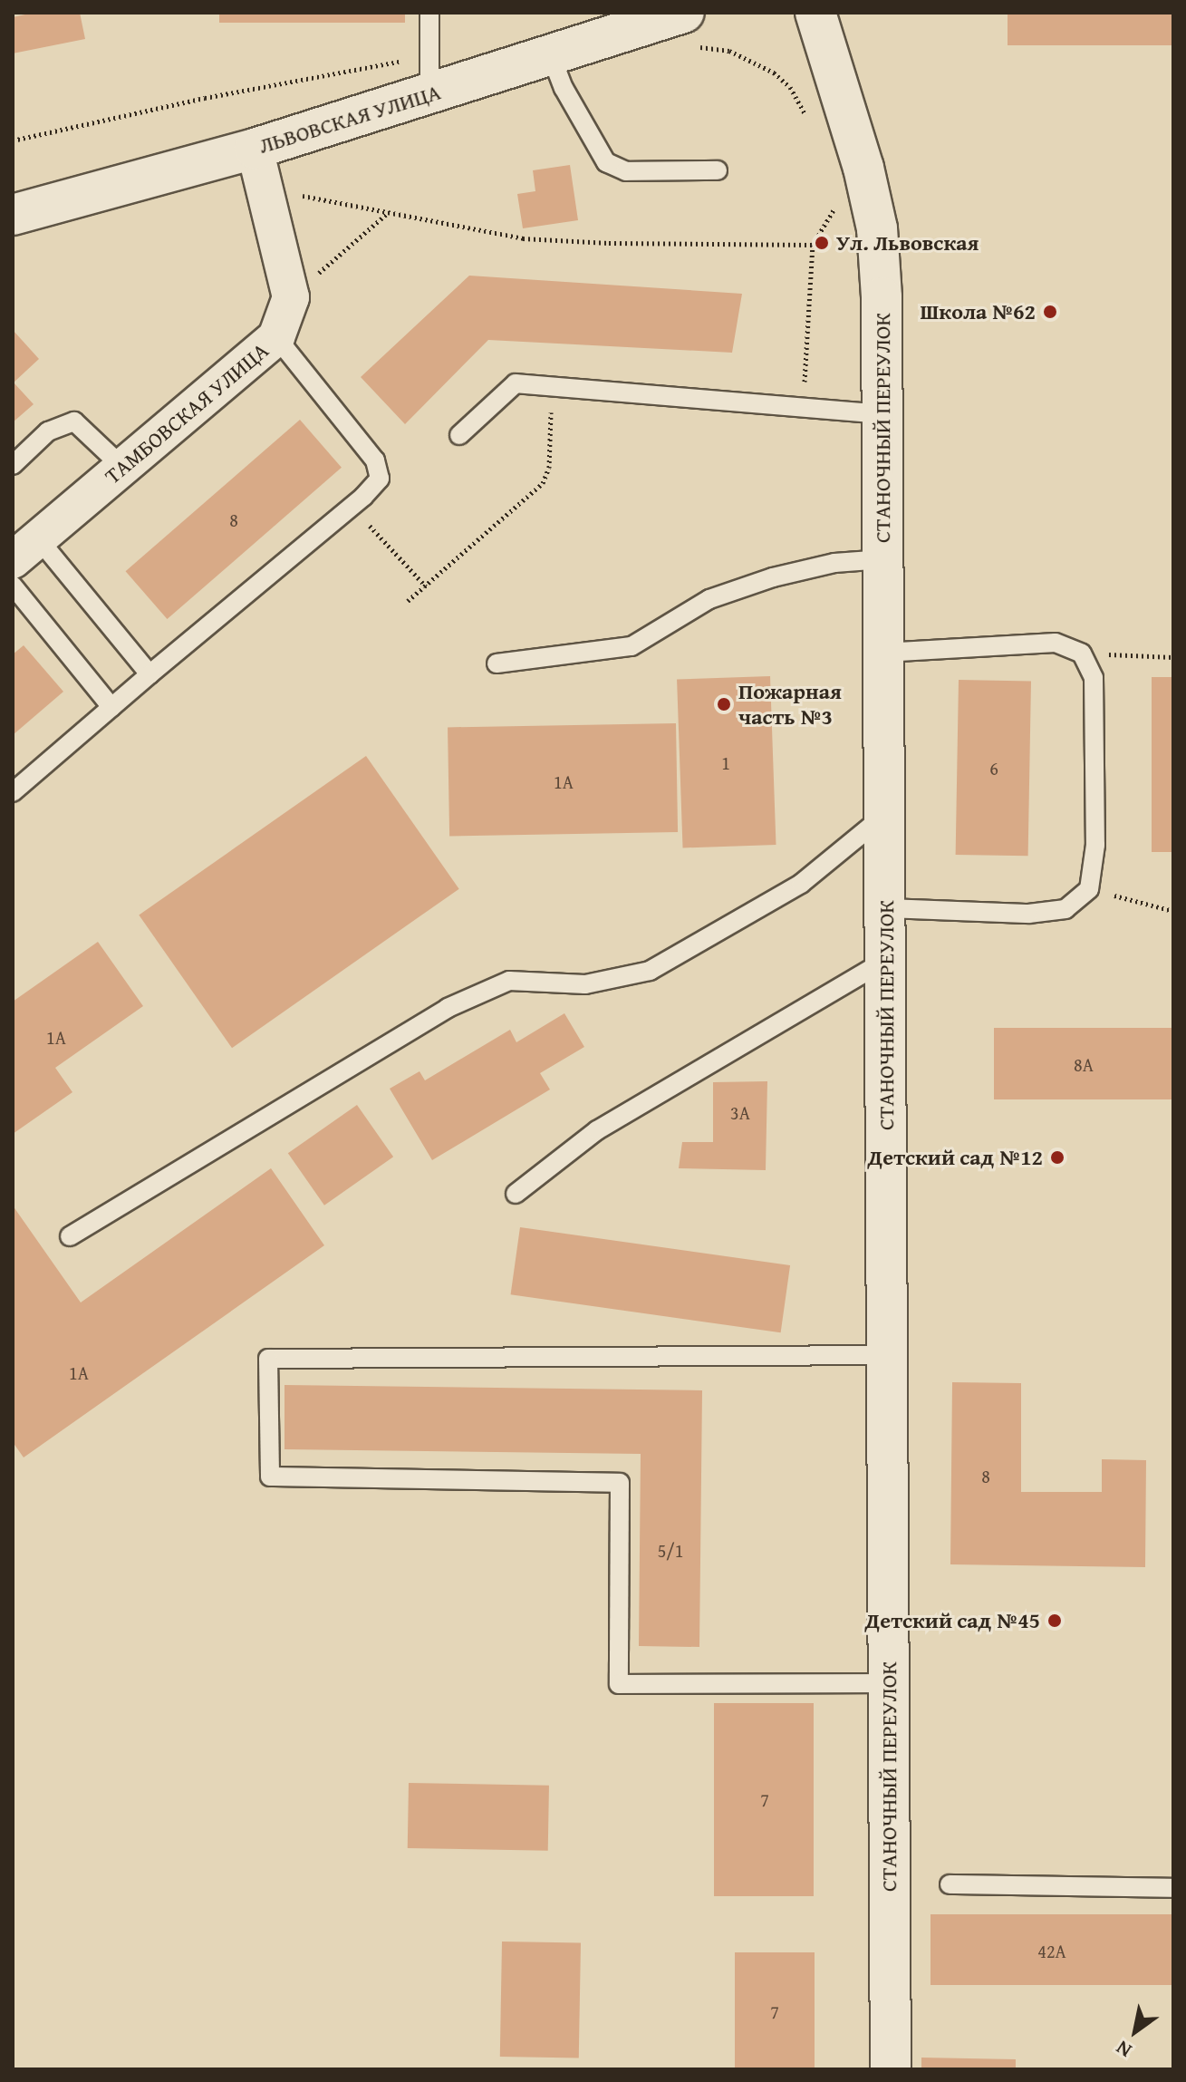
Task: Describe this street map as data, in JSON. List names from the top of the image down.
{
  "streets": {
    "main road": ["ЛЬВОВСКАЯ УЛИЦА", "СТАНОЧНЫЙ ПЕРЕУЛОК"],
    "street": ["ТАМБОВСКАЯ УЛИЦА"]
  },
  "places": [
    "Ул. Львовская",
    "Школа №62",
    "Пожарная часть №3",
    "Детский сад №12",
    "Детский сад №45"
  ],
  "house_numbers": [
    "8",
    "1",
    "6",
    "1А",
    "1А",
    "8А",
    "3А",
    "1А",
    "8",
    "5/1",
    "7",
    "42А",
    "7"
  ],
  "north": "bottom left"
}
